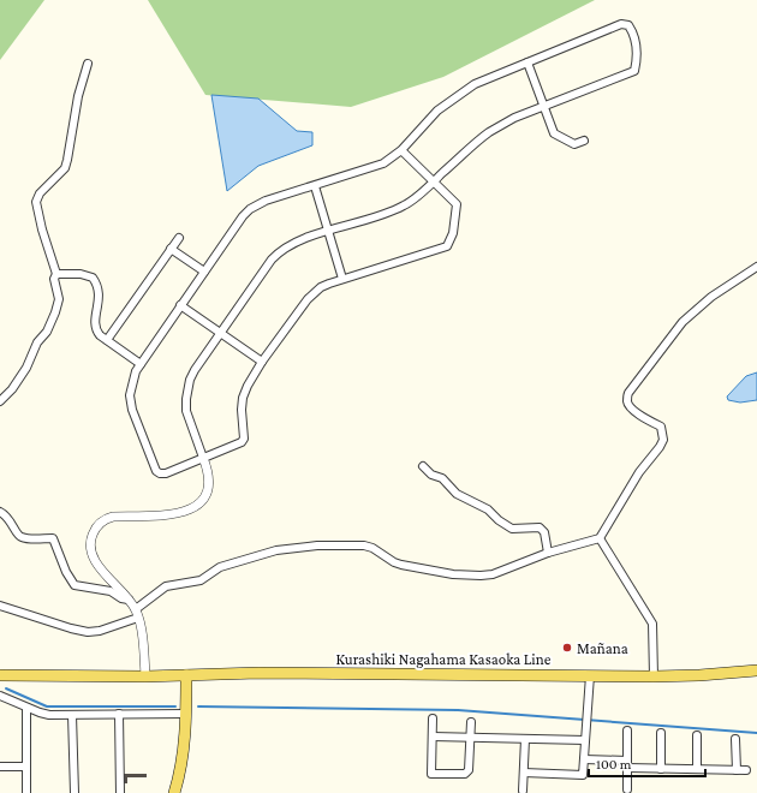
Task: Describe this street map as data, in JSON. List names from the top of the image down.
{
  "streets": {
    "main road": ["Kurashiki Nagahama Kasaoka Line"]
  },
  "places": ["Mañana"],
  "scale_bar": "100 m"
}
